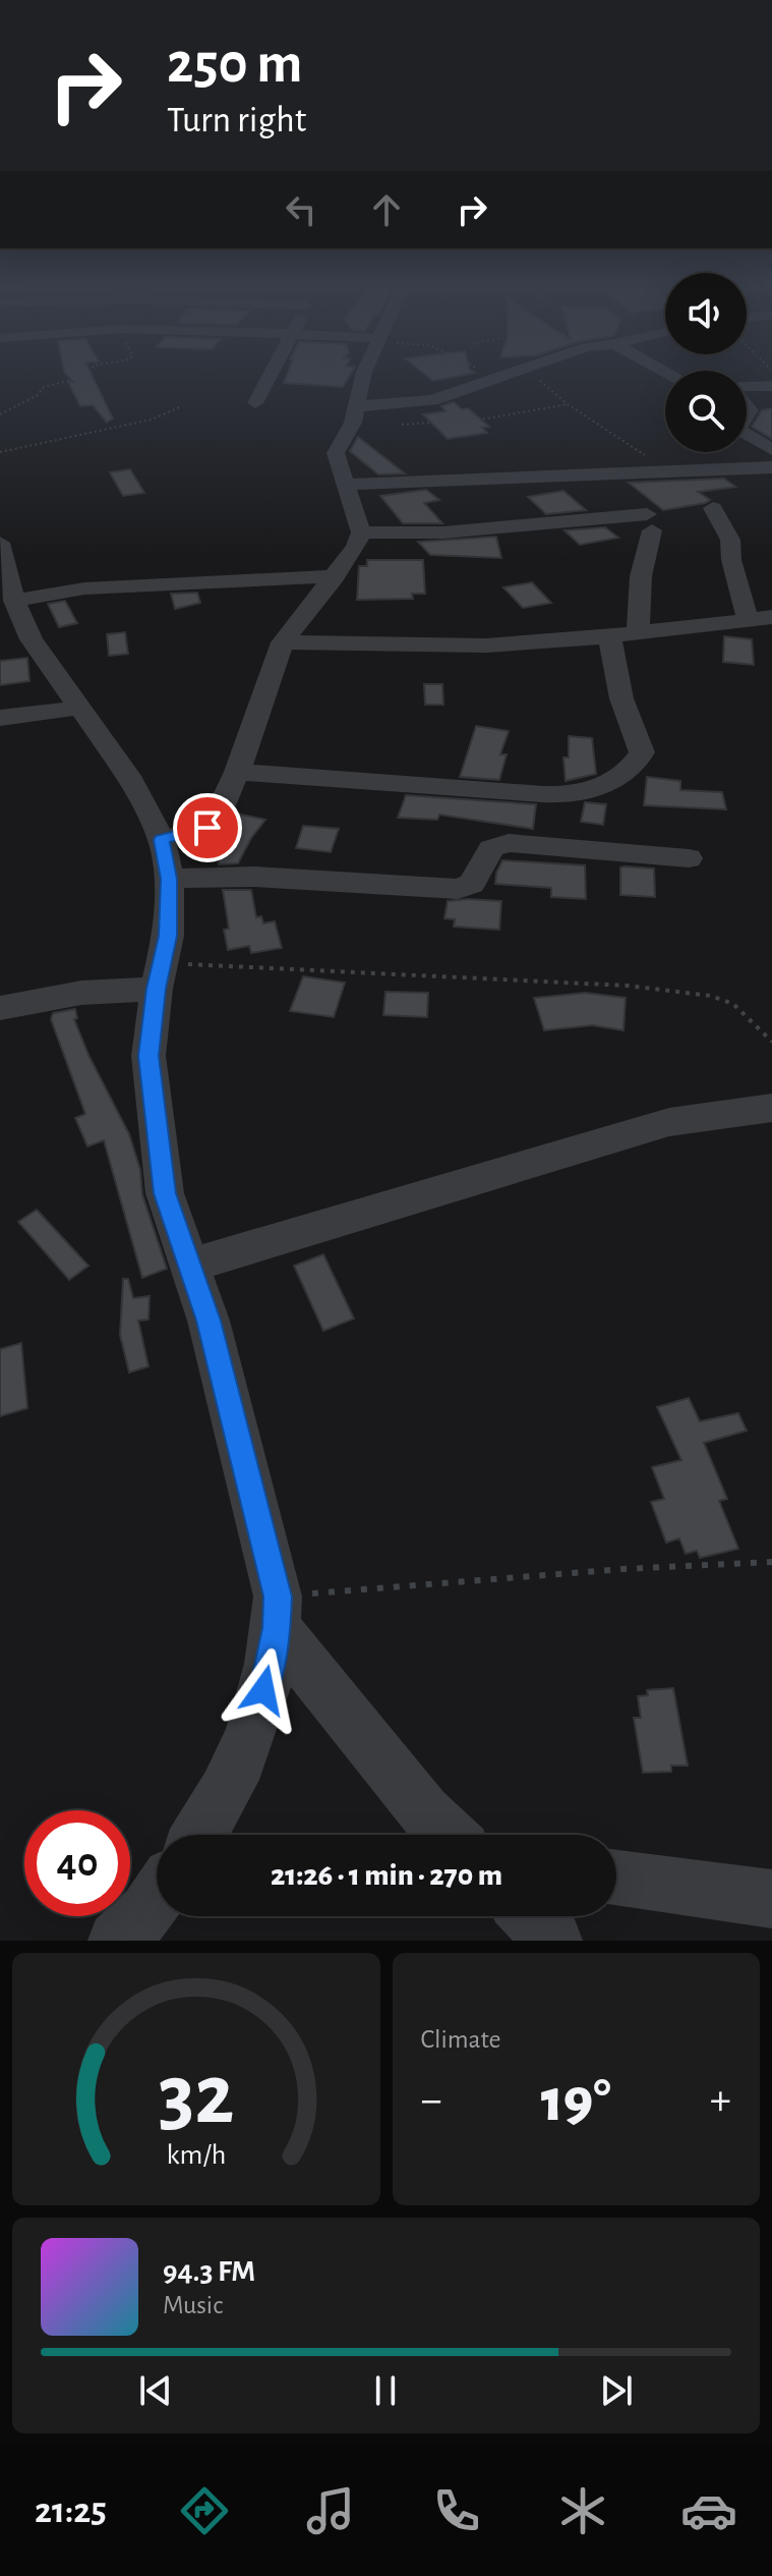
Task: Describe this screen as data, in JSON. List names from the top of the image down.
{
  "page": {
    "turn": ["250 m", "Turn right"],
    "limit": "40",
    "trip": "21:26 · 1 min · 270 m",
    "tile": "Climate",
    "heat": ["−", "19°", "+"],
    "song": ["94.3 FM", "Music"],
    "tabs": "21:25",
    "gauge": ["32", "km/h"]
  }
}
